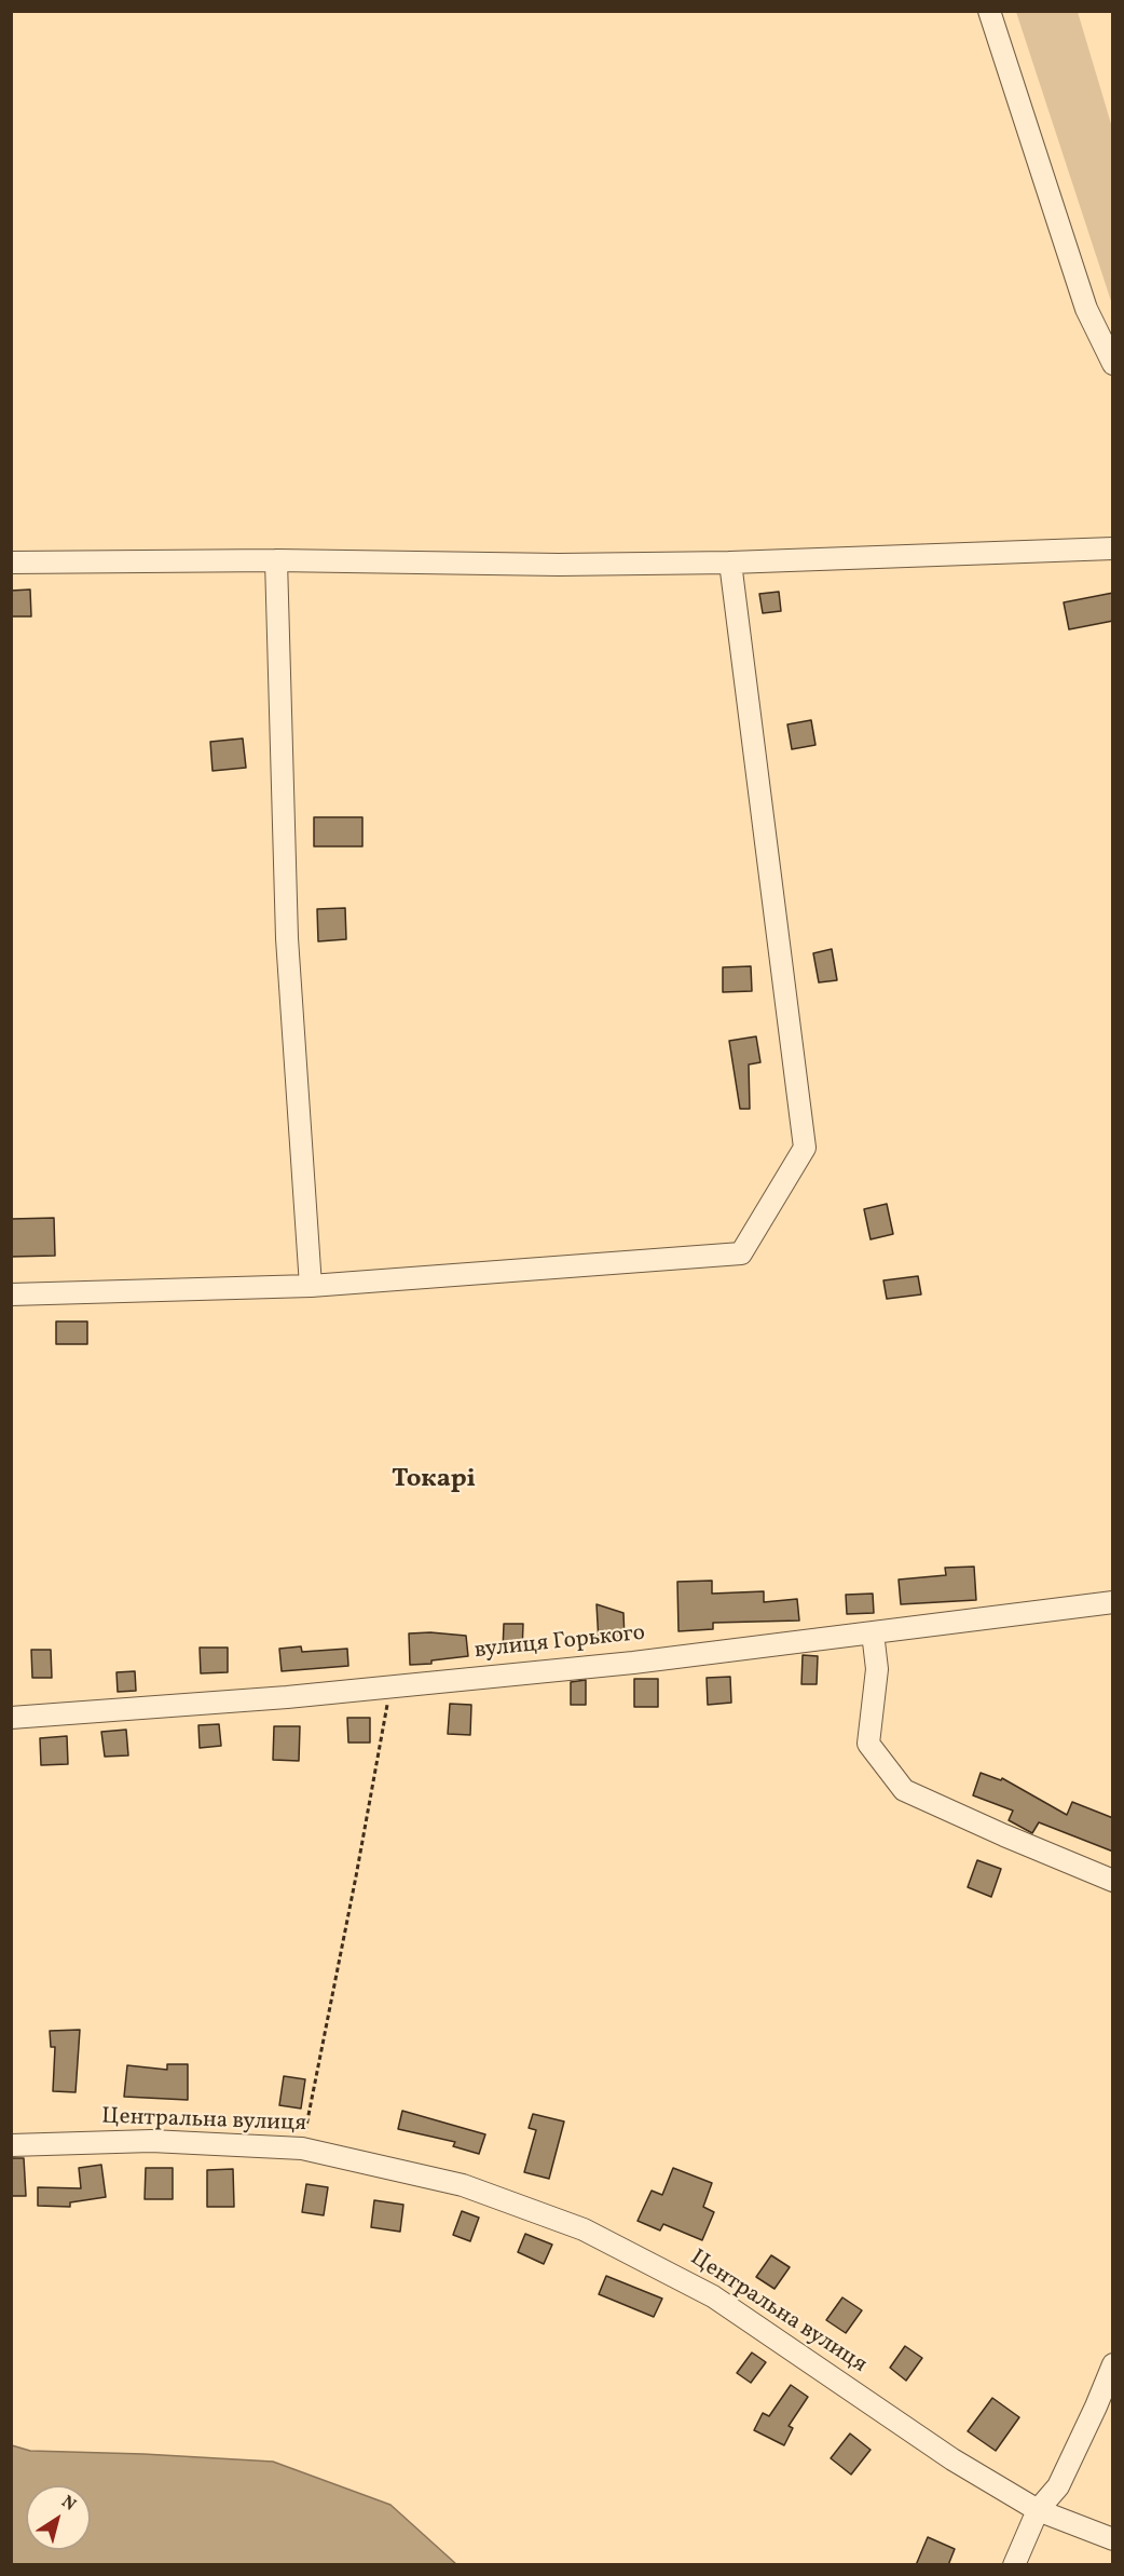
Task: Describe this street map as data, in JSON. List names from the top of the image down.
{
  "streets": {
    "street": ["вулиця Горького", "Центральна вулиця"]
  },
  "districts": ["Токарі"],
  "north": "top right"
}
